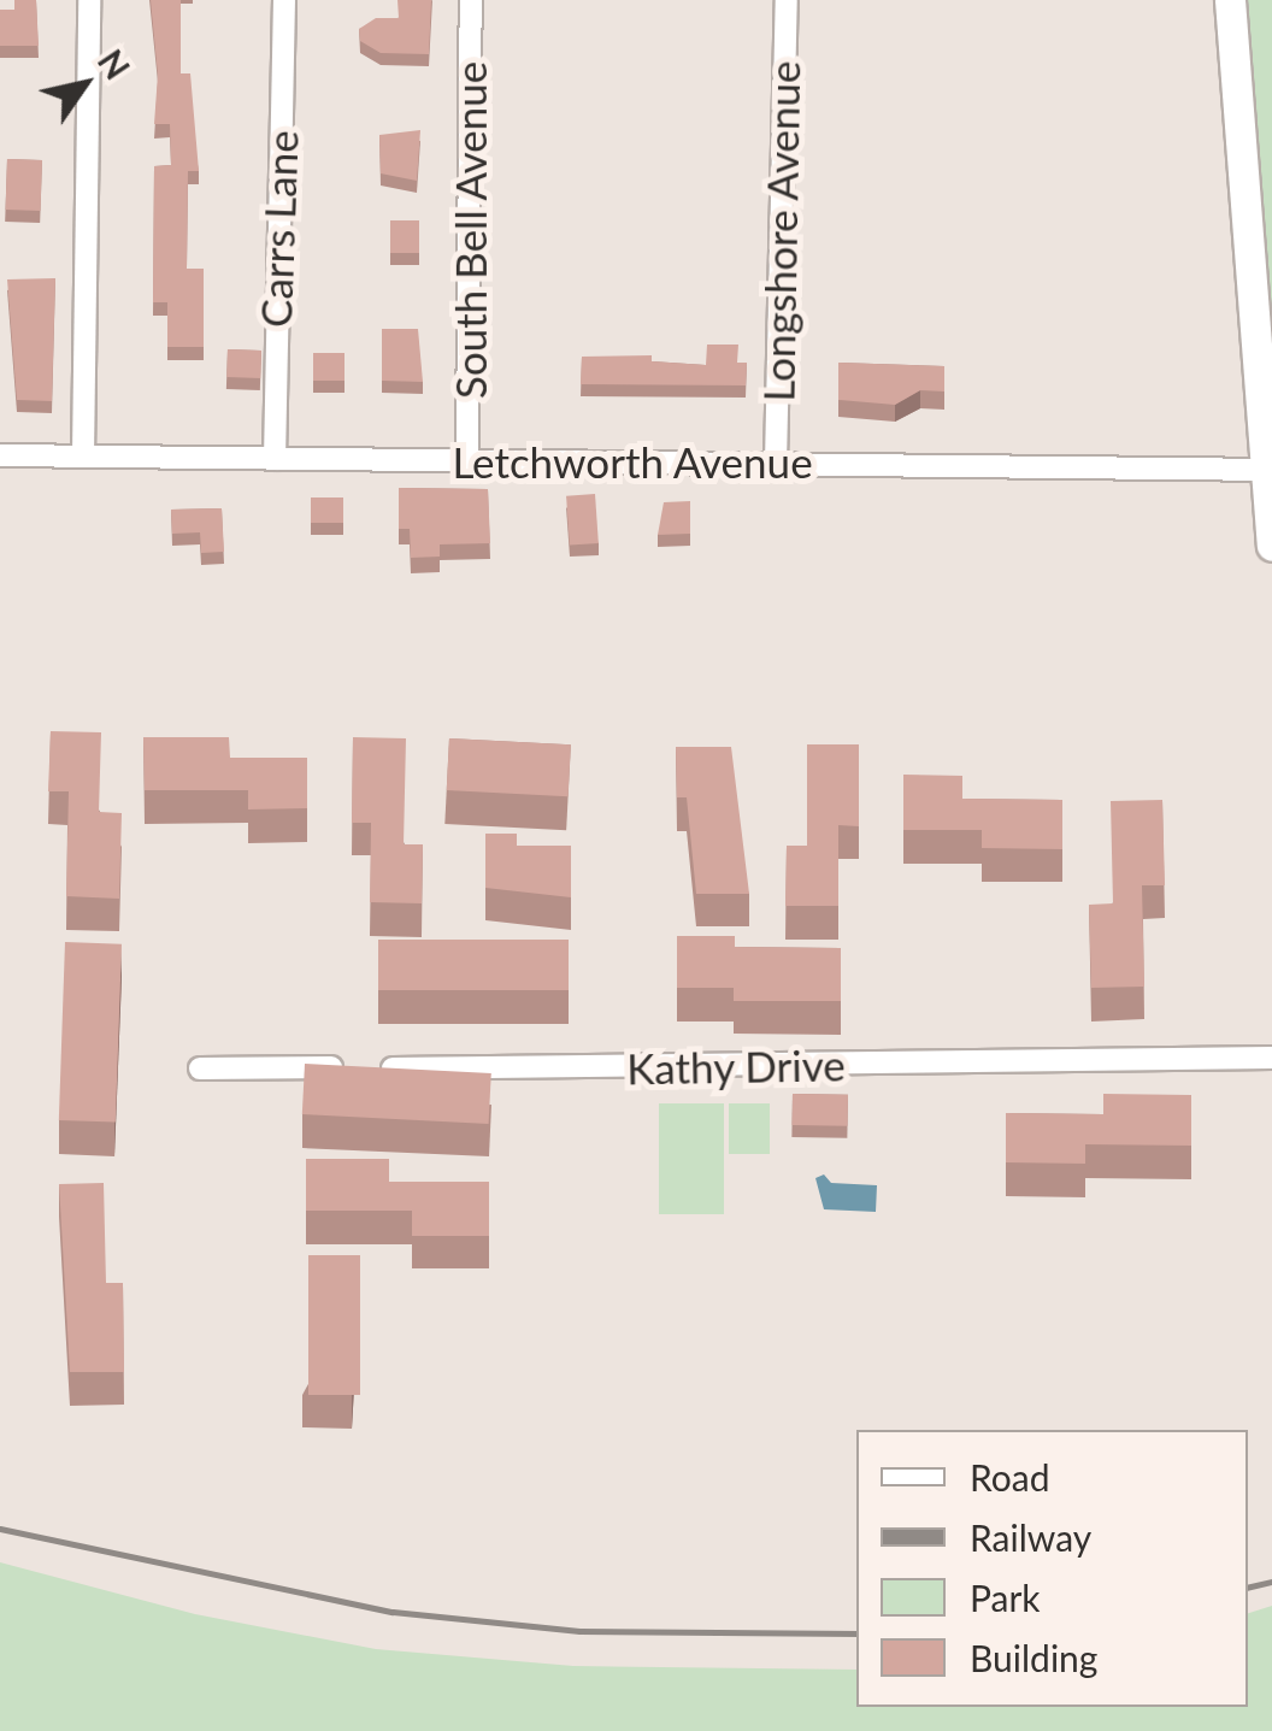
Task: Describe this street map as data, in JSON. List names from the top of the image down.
{
  "streets": {
    "street": [
      "Carrs Lane",
      "South Bell Avenue",
      "Longshore Avenue",
      "Letchworth Avenue",
      "Kathy Drive"
    ]
  },
  "crossings": [
    ["Carrs Lane", "Letchworth Avenue"],
    ["South Bell Avenue", "Letchworth Avenue"],
    ["Longshore Avenue", "Letchworth Avenue"]
  ],
  "legend": [
    "Road",
    "Railway",
    "Park",
    "Building"
  ],
  "north": "top right"
}
